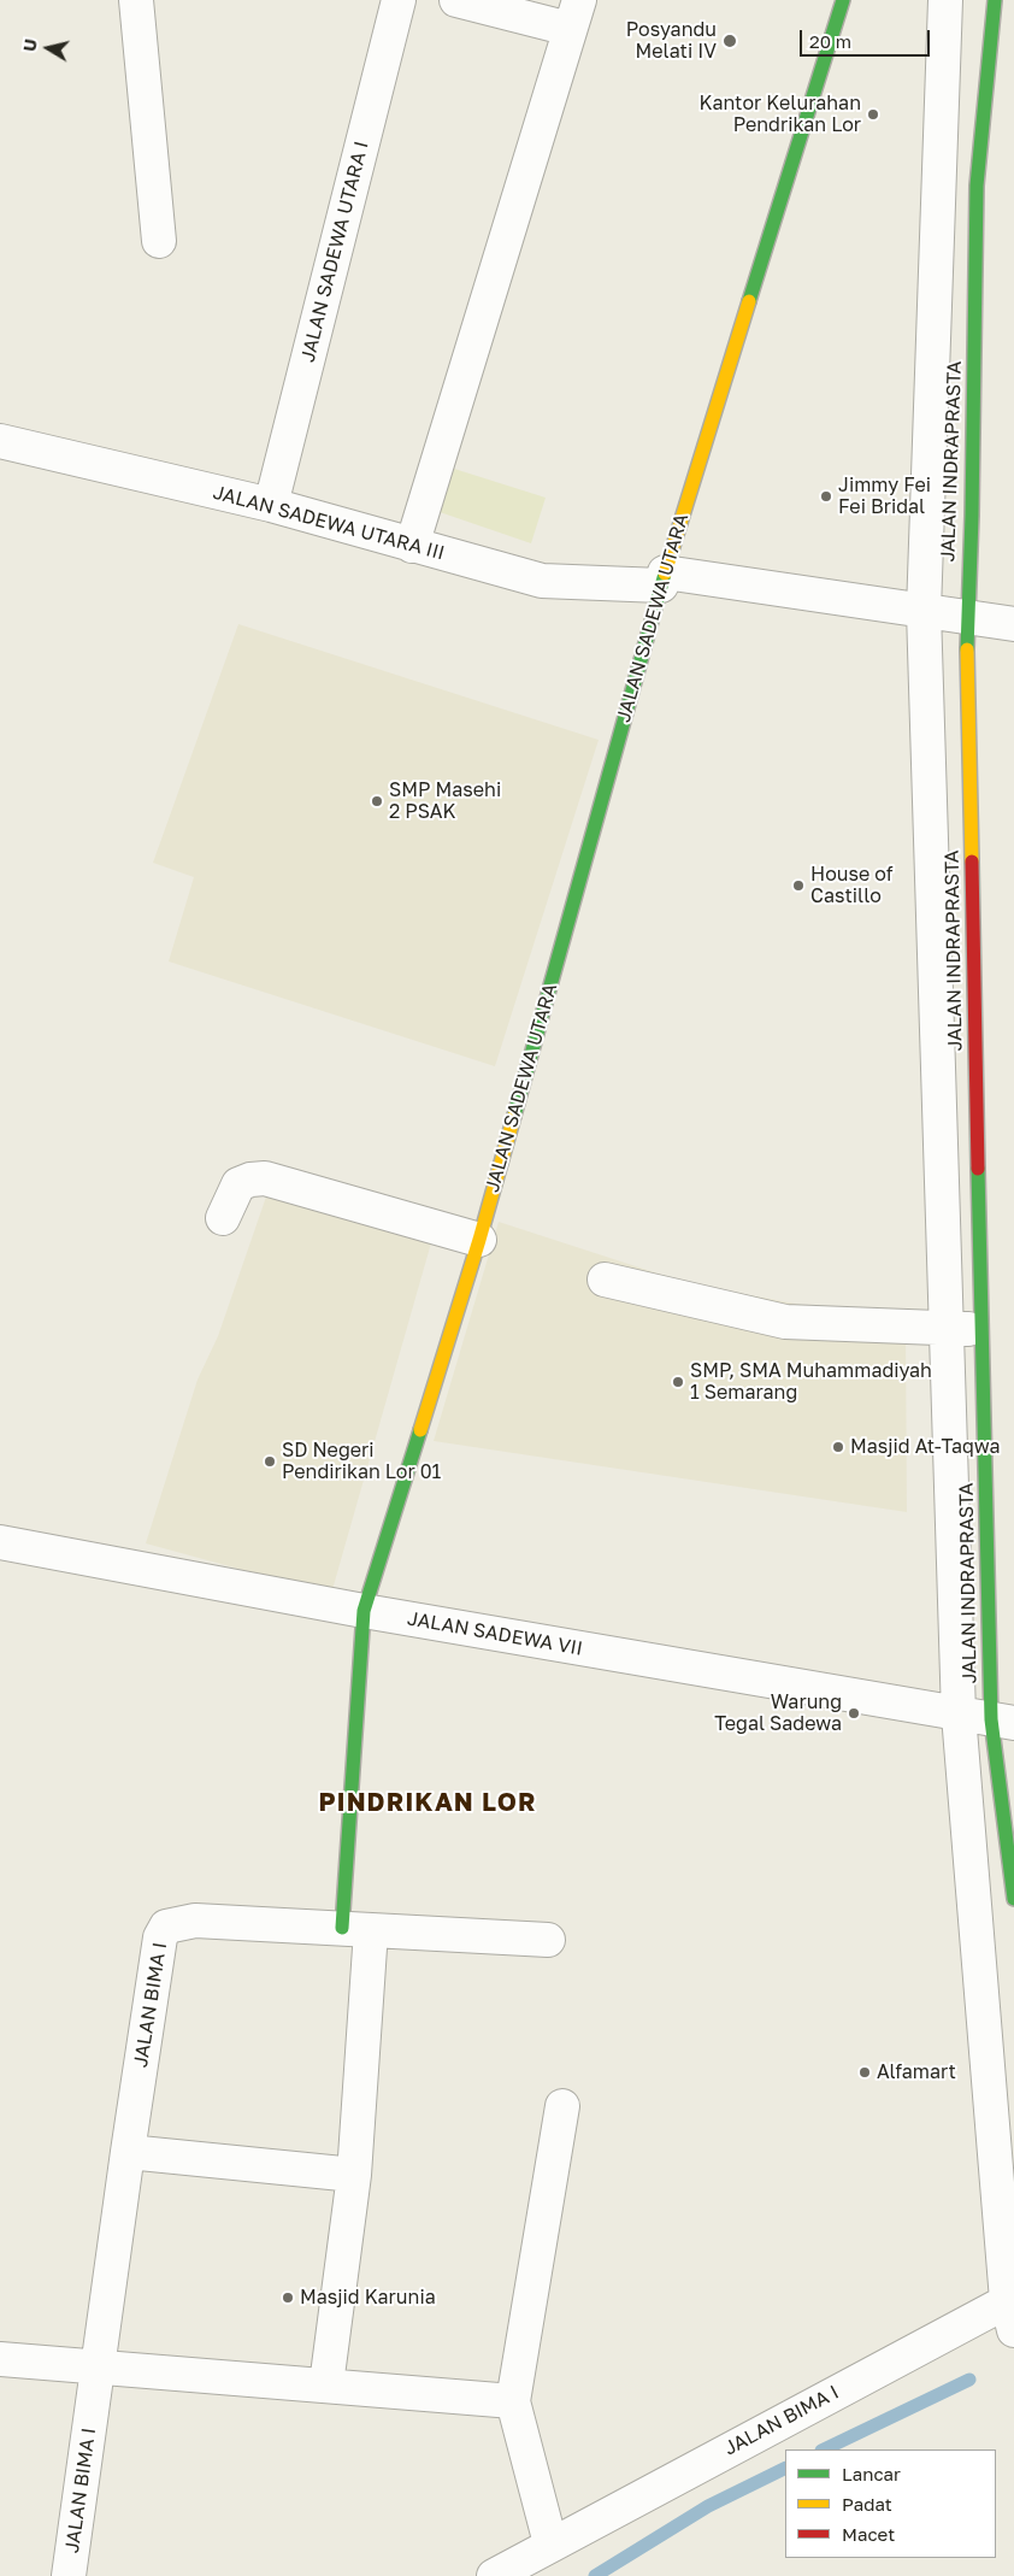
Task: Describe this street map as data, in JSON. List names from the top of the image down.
{
  "streets": {
    "street": [
      "JALAN SADEWA UTARA I",
      "JALAN INDRAPRASTA",
      "JALAN SADEWA UTARA III",
      "JALAN SADEWA UTARA",
      "JALAN SADEWA VII",
      "JALAN BIMA I"
    ]
  },
  "crossings": [
    ["JALAN SADEWA UTARA I", "JALAN SADEWA UTARA III"],
    ["JALAN INDRAPRASTA", "JALAN SADEWA UTARA III"],
    ["JALAN INDRAPRASTA", "JALAN SADEWA VII"],
    ["JALAN SADEWA UTARA III", "JALAN SADEWA UTARA"],
    ["JALAN SADEWA UTARA", "JALAN SADEWA VII"]
  ],
  "districts": ["PINDRIKAN LOR"],
  "places": [
    "Posyandu Melati IV",
    "Kantor Kelurahan Pendrikan Lor",
    "Jimmy Fei Fei Bridal",
    "SMP Masehi 2 PSAK",
    "House of Castillo",
    "SMP, SMA Muhammadiyah 1 Semarang",
    "Masjid At-Taqwa",
    "SD Negeri Pendirikan Lor 01",
    "Warung Tegal Sadewa",
    "Alfamart",
    "Masjid Karunia"
  ],
  "legend": ["Lancar", "Padat", "Macet"],
  "scale_bar": "20 m",
  "north": "left"
}
